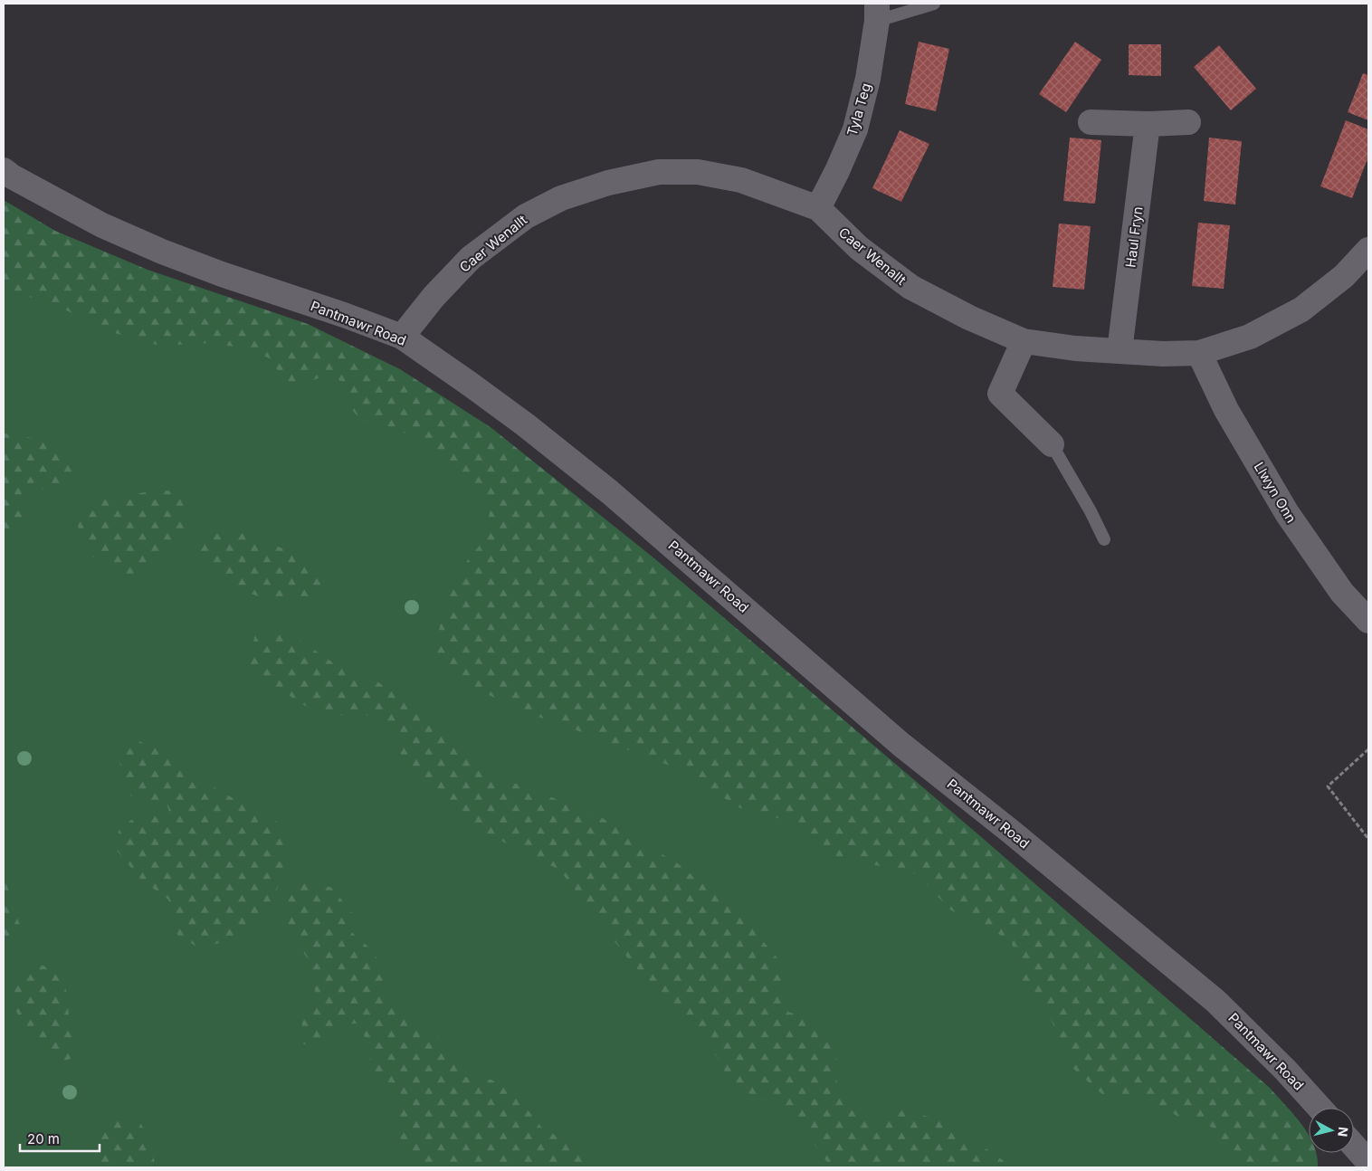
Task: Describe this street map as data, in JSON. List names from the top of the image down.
{
  "streets": {
    "street": [
      "Tyla Teg",
      "Haul Fryn",
      "Caer Wenallt",
      "Pantmawr Road",
      "Llwyn Onn"
    ]
  },
  "crossings": [
    ["Tyla Teg", "Caer Wenallt"],
    ["Haul Fryn", "Caer Wenallt"],
    ["Caer Wenallt", "Pantmawr Road"],
    ["Caer Wenallt", "Llwyn Onn"]
  ],
  "scale_bar": "20 m",
  "north": "right"
}
